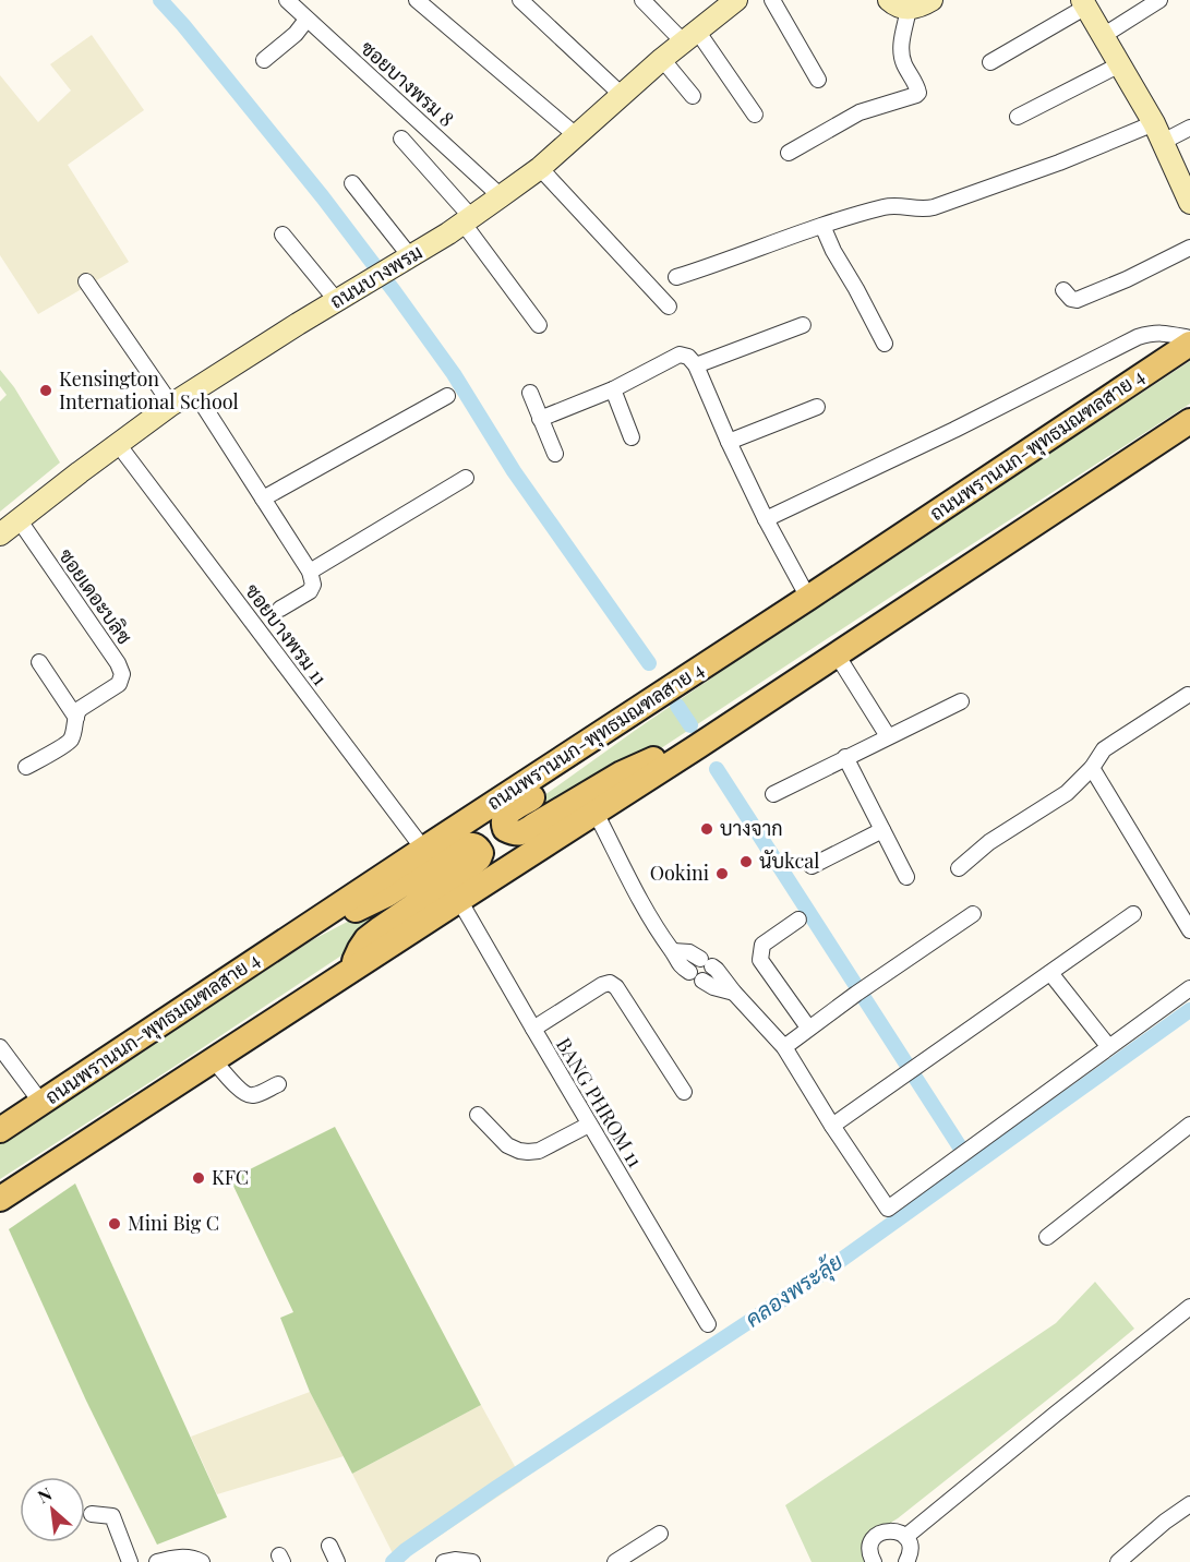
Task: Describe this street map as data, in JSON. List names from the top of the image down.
{
  "streets": {
    "main road": ["ถนนพรานนก-พุทธมณฑลสาย 4"],
    "street": [
      "ซอยบางพรม 8",
      "ถนนบางพรม",
      "ซอยเดอะบลิซ",
      "ซอยบางพรม 11",
      "BANG PHROM 11"
    ]
  },
  "crossings": [
    ["ซอยบางพรม 8", "ถนนบางพรม"],
    ["ถนนบางพรม", "ซอยเดอะบลิซ"],
    ["ถนนบางพรม", "ซอยบางพรม 11"],
    ["ถนนพรานนก-พุทธมณฑลสาย 4", "ซอยบางพรม 11"]
  ],
  "water": ["คลองพระลุ้ย"],
  "places": [
    "Kensington International School",
    "บางจาก",
    "นับkcal",
    "Ookini",
    "KFC",
    "Mini Big C"
  ],
  "north": "top left"
}
